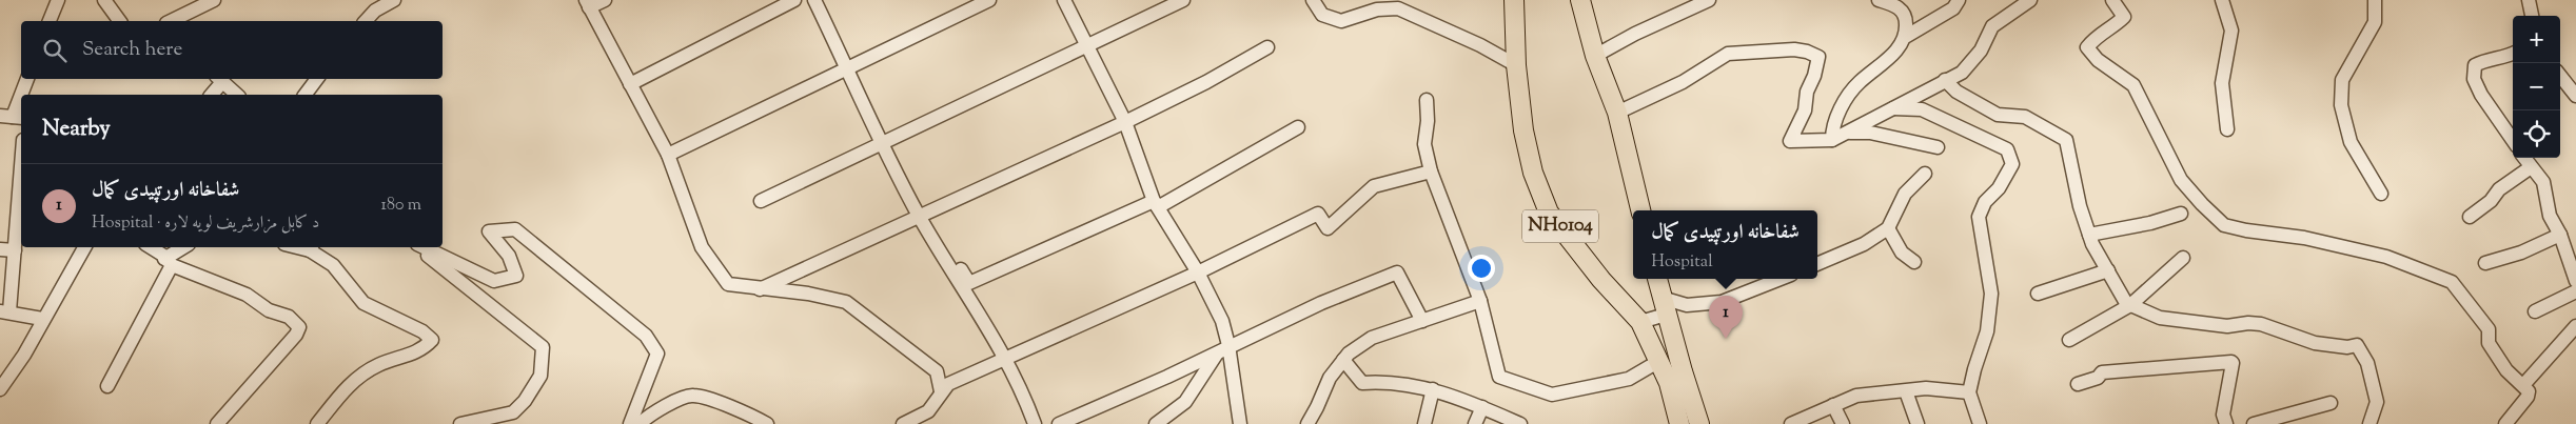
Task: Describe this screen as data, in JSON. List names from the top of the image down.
{
  "streets": {
    "highway": ["NH0104"]
  },
  "page": {
    "map_buttons": ["+", "−"],
    "search": "Search here",
    "heading": "Nearby",
    "list": [
      {
        "mark": "1",
        "name": "شفاخانه اورتپیدی کمال",
        "note": "Hospital · د کابل مزارشریف لویه لاره",
        "value": "180 m"
      }
    ],
    "popup": ["شفاخانه اورتپیدی کمال", "Hospital"],
    "pins": "1"
  }
}
